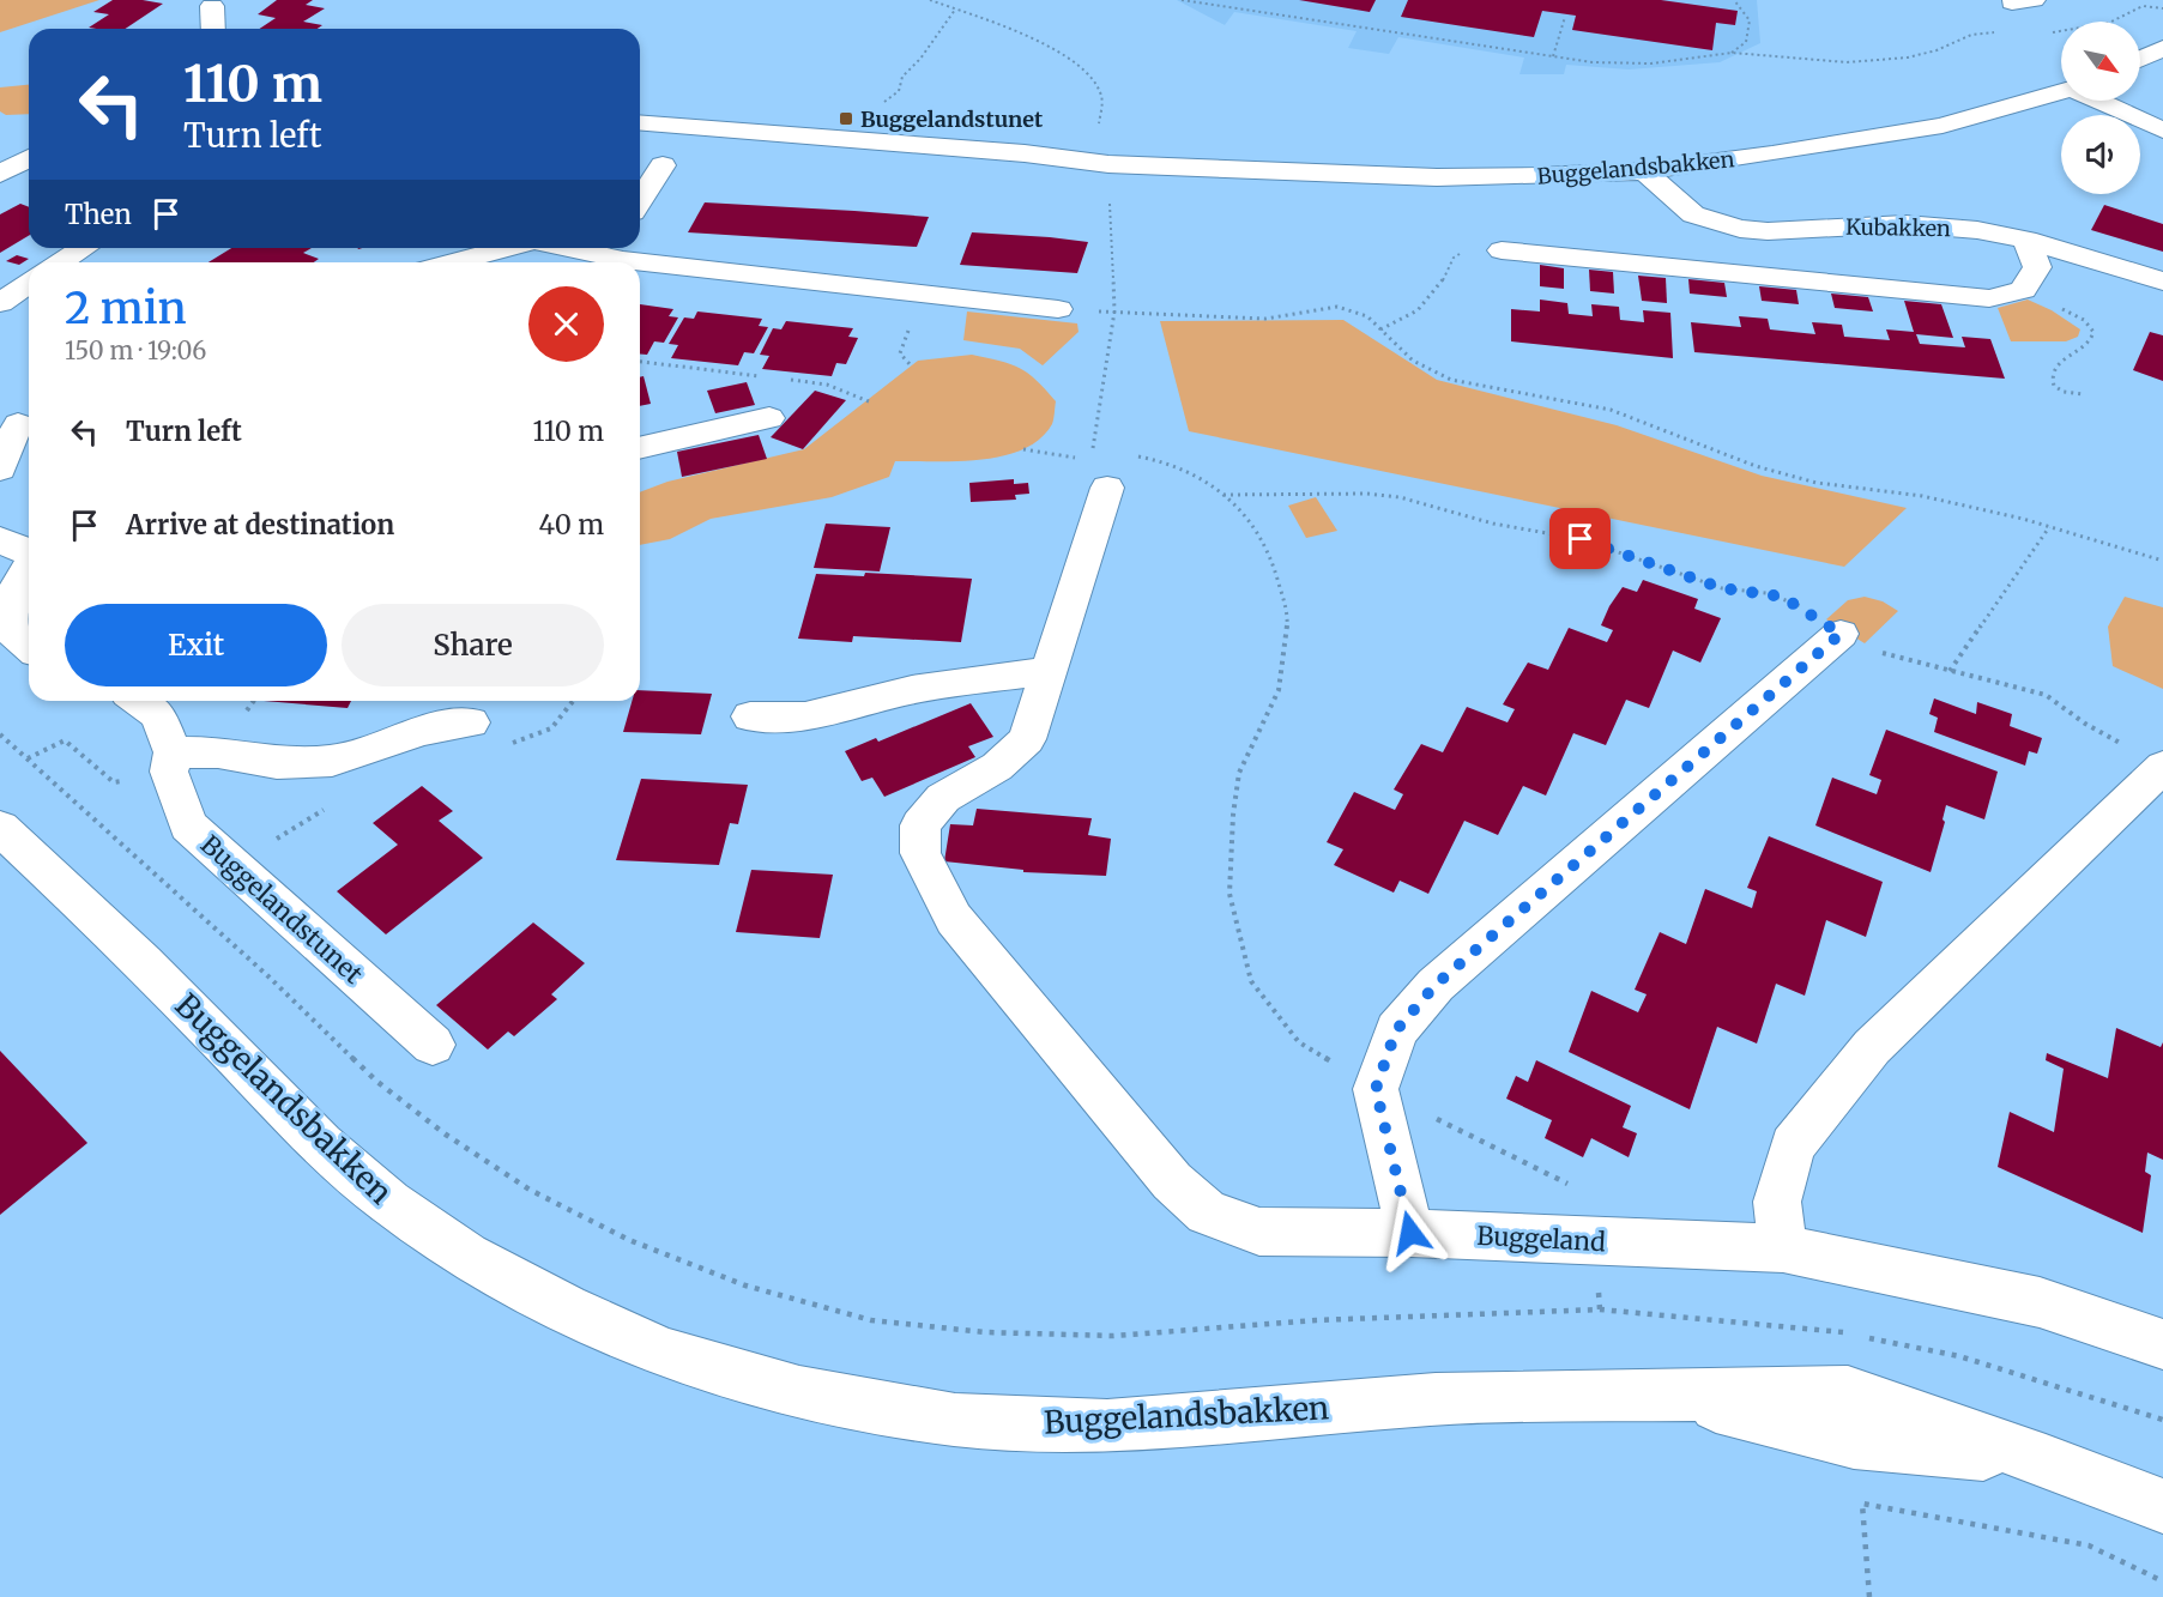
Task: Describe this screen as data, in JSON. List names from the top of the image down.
{
  "streets": {
    "street": [
      "Buggelandsbakken",
      "Kubakken",
      "Buggelandstunet",
      "Buggeland"
    ]
  },
  "crossings": [
    ["Buggelandsbakken", "Kubakken"]
  ],
  "places": {
    "transit": ["Buggelandstunet"]
  },
  "north": "bottom right",
  "page": {
    "turn": ["110 m", "Turn left"],
    "then": "Then",
    "heading": ["2 min", "150 m · 19:06"],
    "list": [
      {
        "name": "Turn left",
        "value": "110 m"
      },
      {
        "name": "Arrive at destination",
        "value": "40 m"
      }
    ],
    "buttons": ["Exit", "Share"]
  }
}
